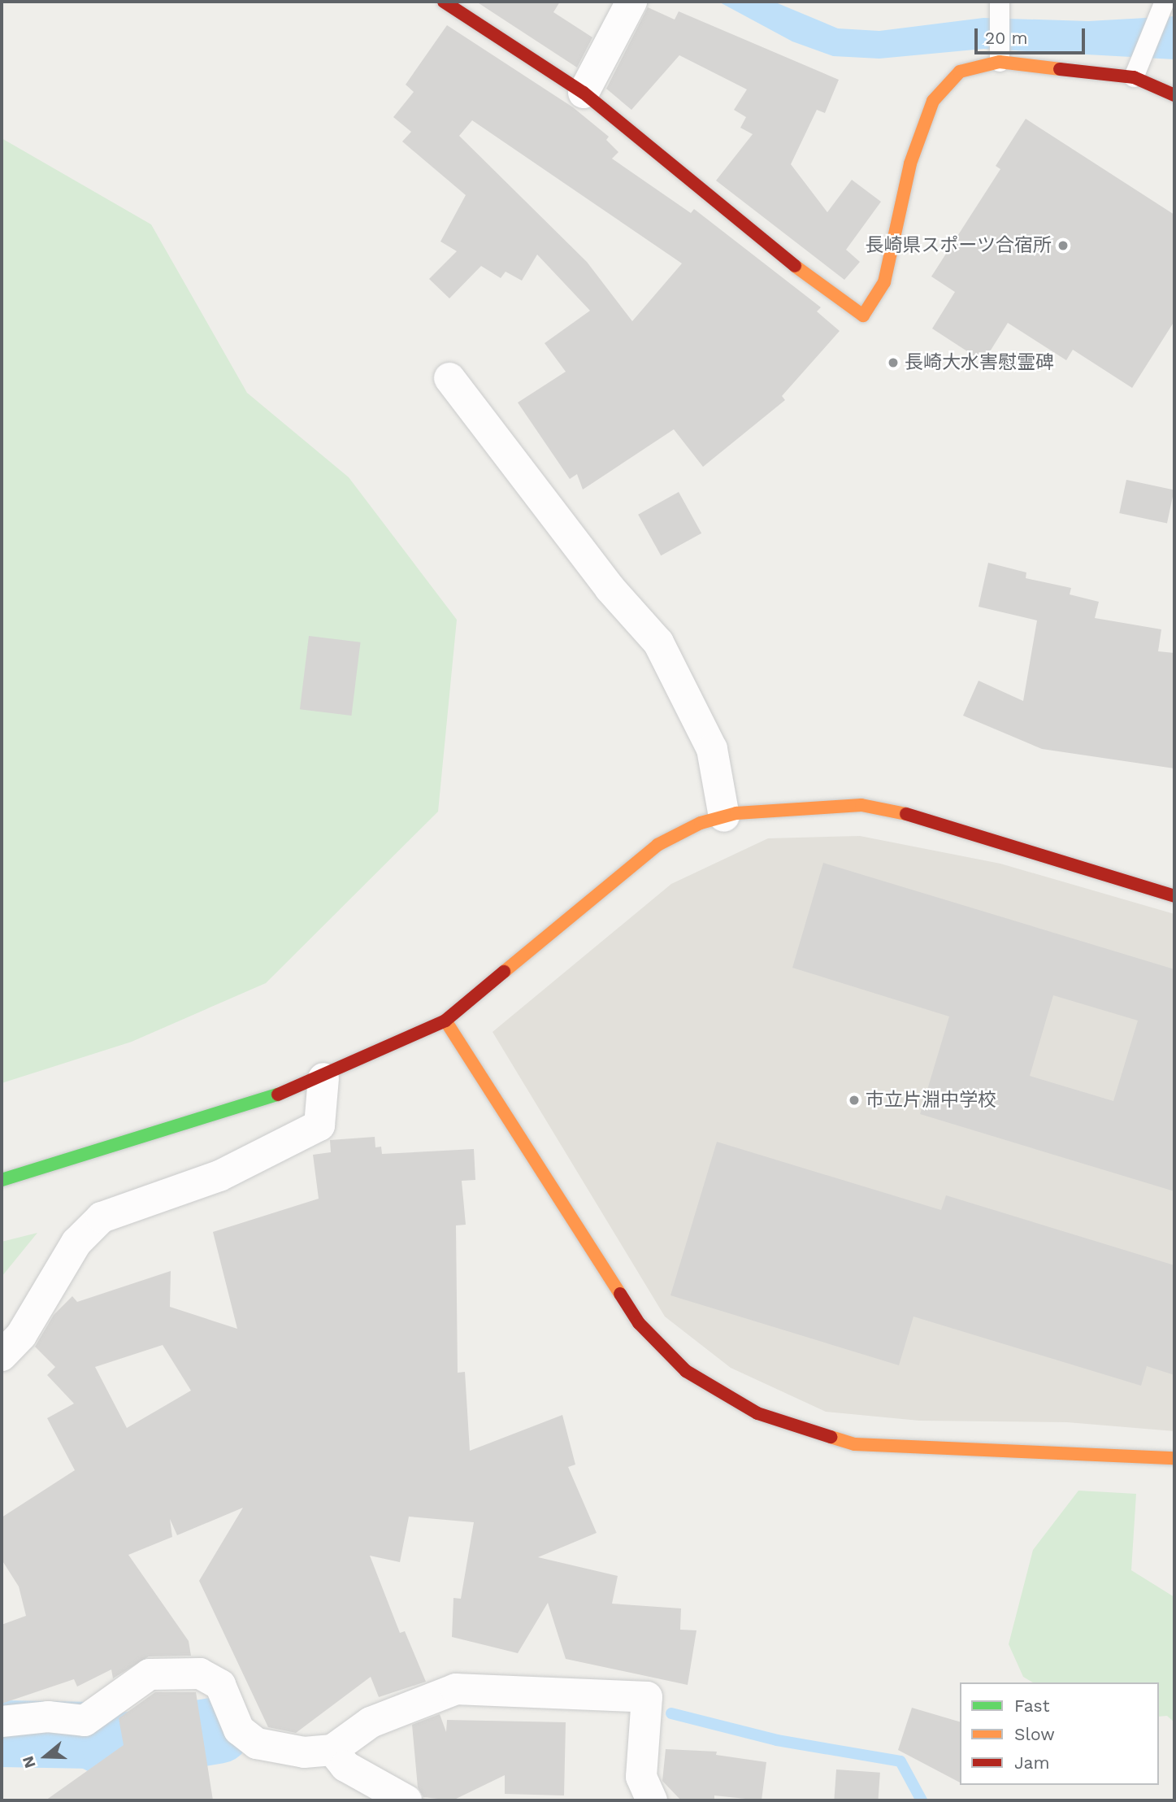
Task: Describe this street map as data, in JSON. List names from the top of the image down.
{
  "places": ["長崎県スポーツ合宿所", "長崎大水害慰霊碑", "市立片淵中学校"],
  "legend": ["Fast", "Slow", "Jam"],
  "scale_bar": "20 m",
  "north": "left"
}
